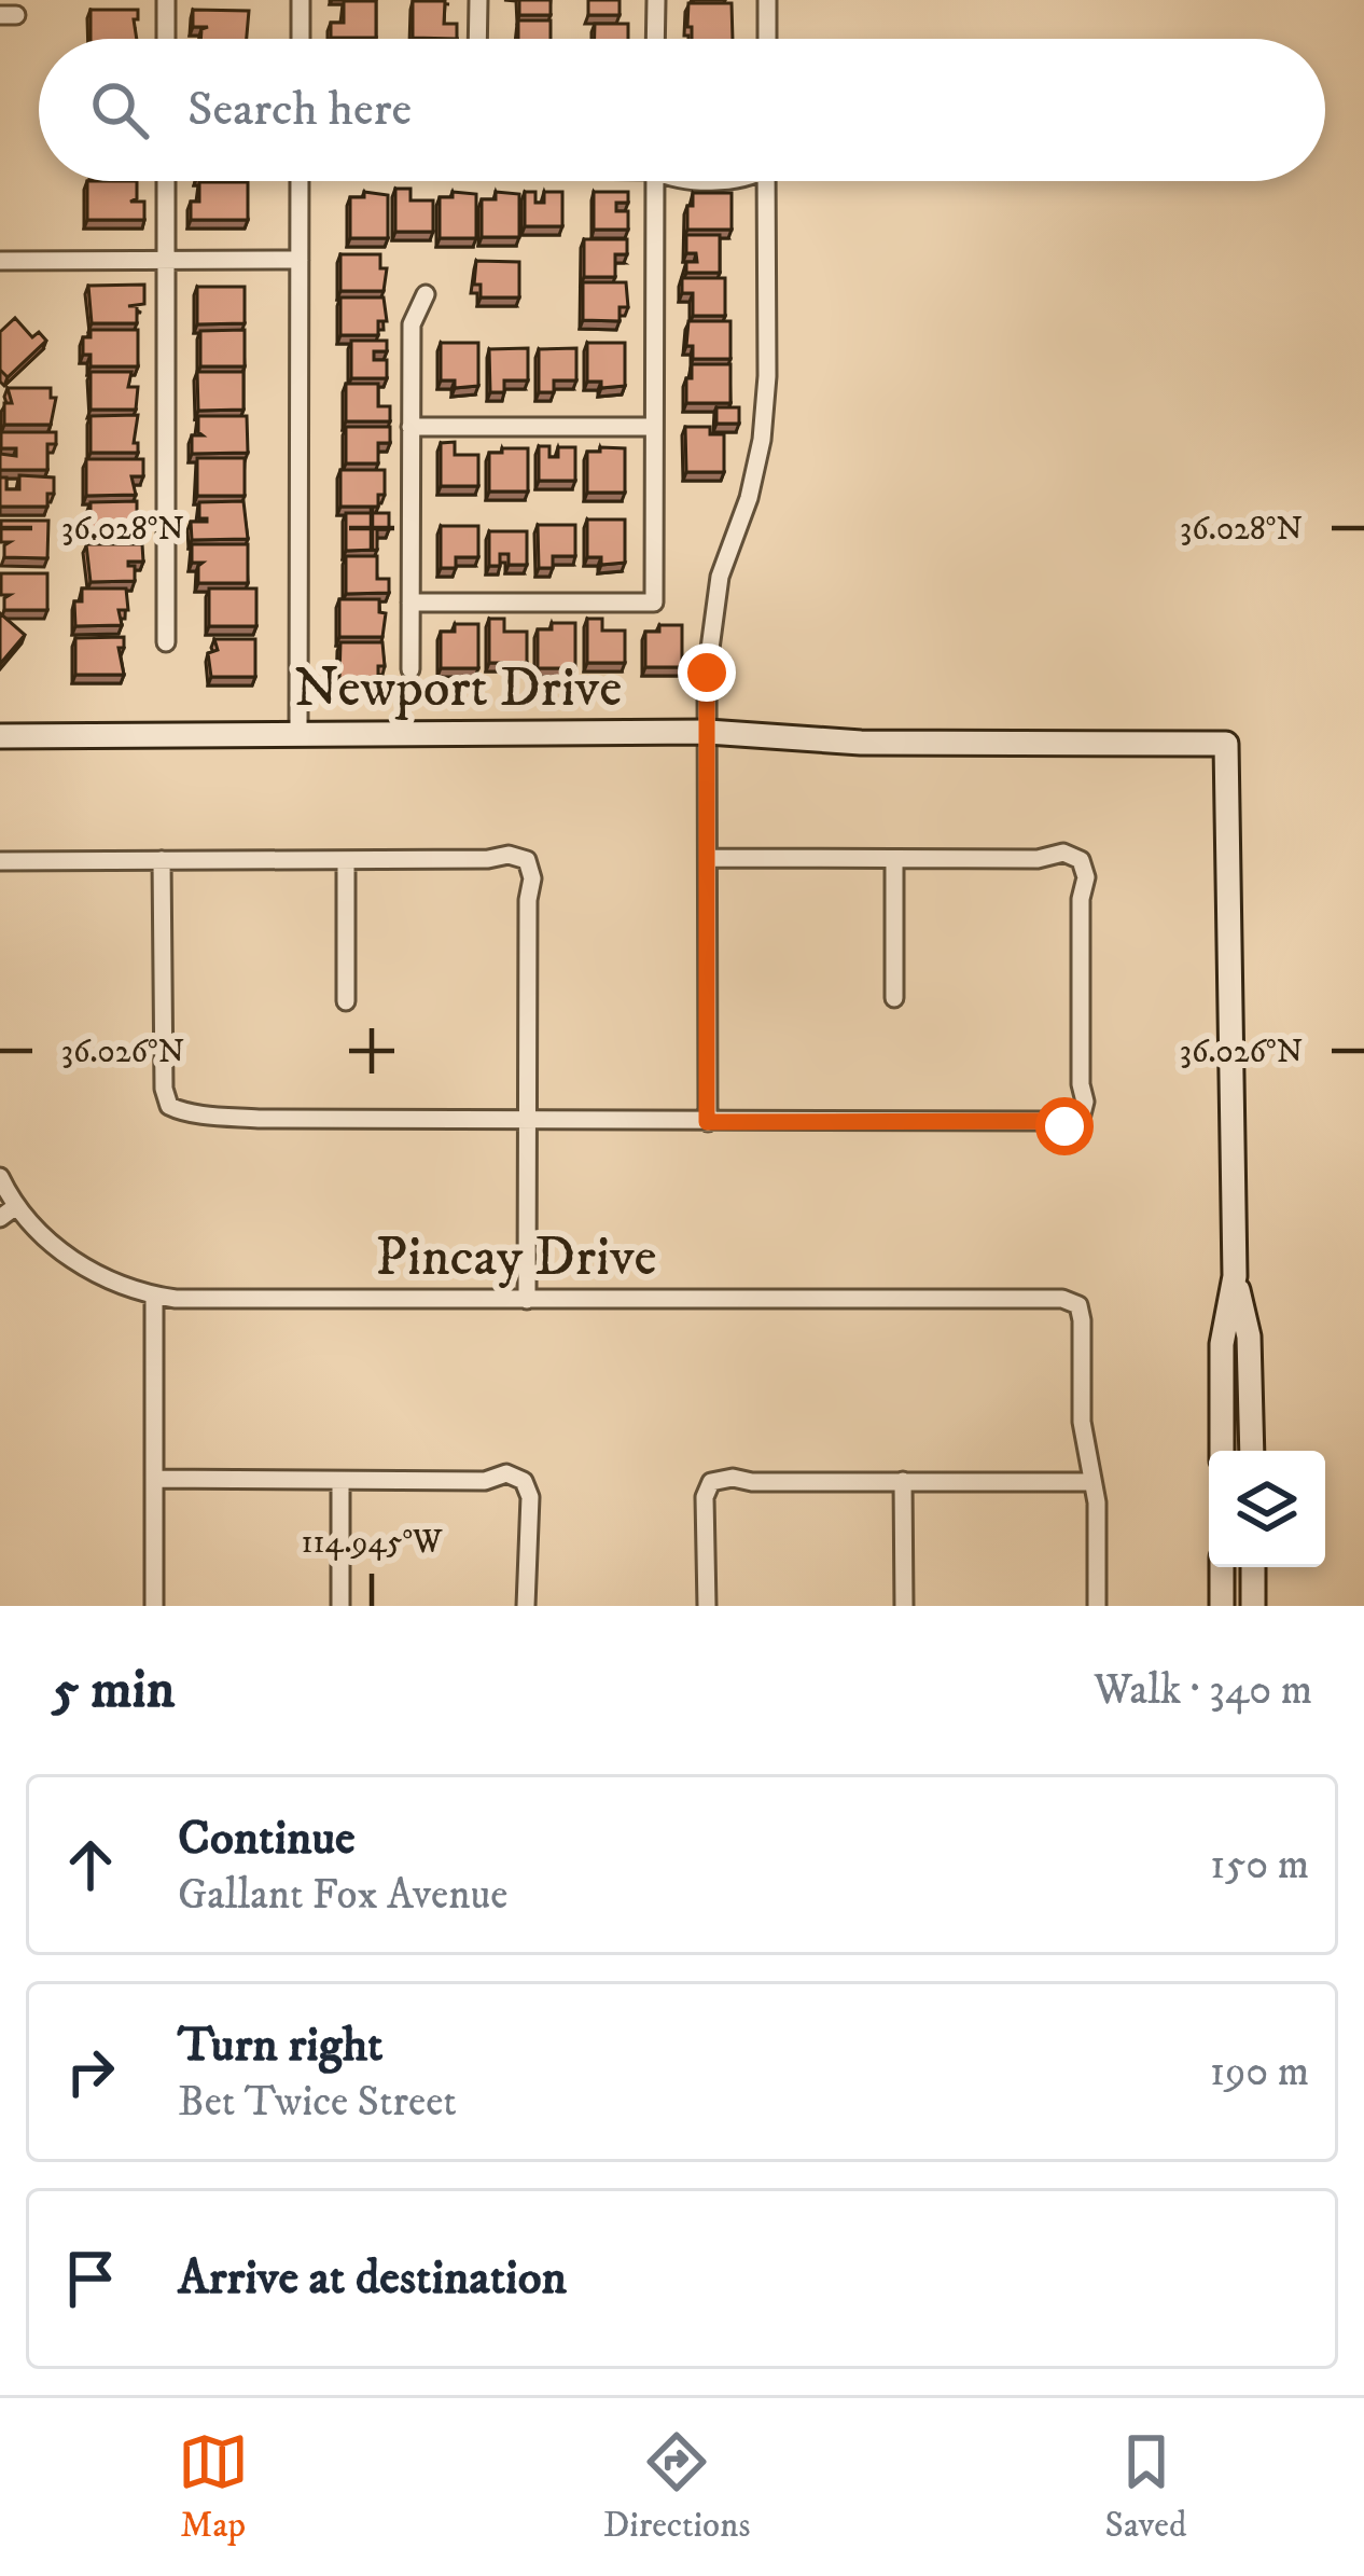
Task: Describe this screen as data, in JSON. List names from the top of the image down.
{
  "streets": {
    "street": ["Newport Drive", "Pincay Drive"]
  },
  "page": {
    "search": "Search here",
    "heading": ["5 min", "Walk · 340 m"],
    "list": [
      ["Continue", "Gallant Fox Avenue", "150 m"],
      ["Turn right", "Bet Twice Street", "190 m"],
      "Arrive at destination"
    ],
    "nav": ["Map", "Directions", "Saved"]
  },
  "coordinates": ["36.028°N", "36.026°N", "114.945°W"]
}
